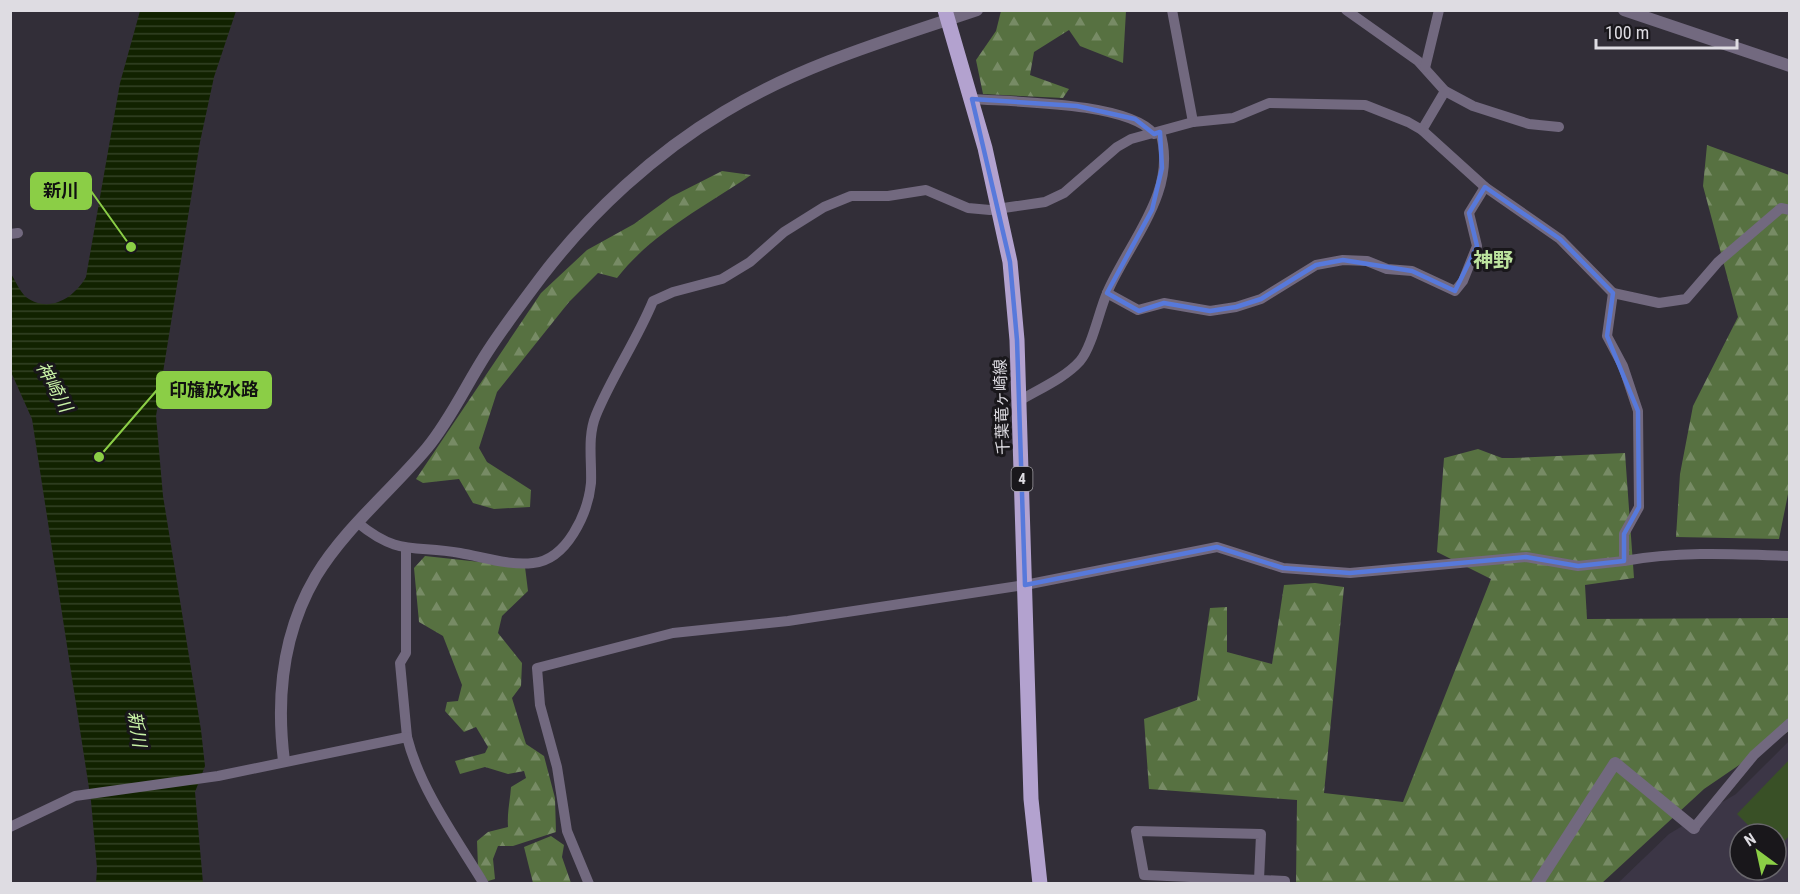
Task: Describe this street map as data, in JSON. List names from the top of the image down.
{
  "streets": {
    "main road": ["千葉竜ヶ崎線", "4"]
  },
  "districts": ["神野"],
  "water": ["神崎川", "新川"],
  "places": ["新川", "印旛放水路"],
  "scale_bar": "100 m",
  "north": "top left"
}
